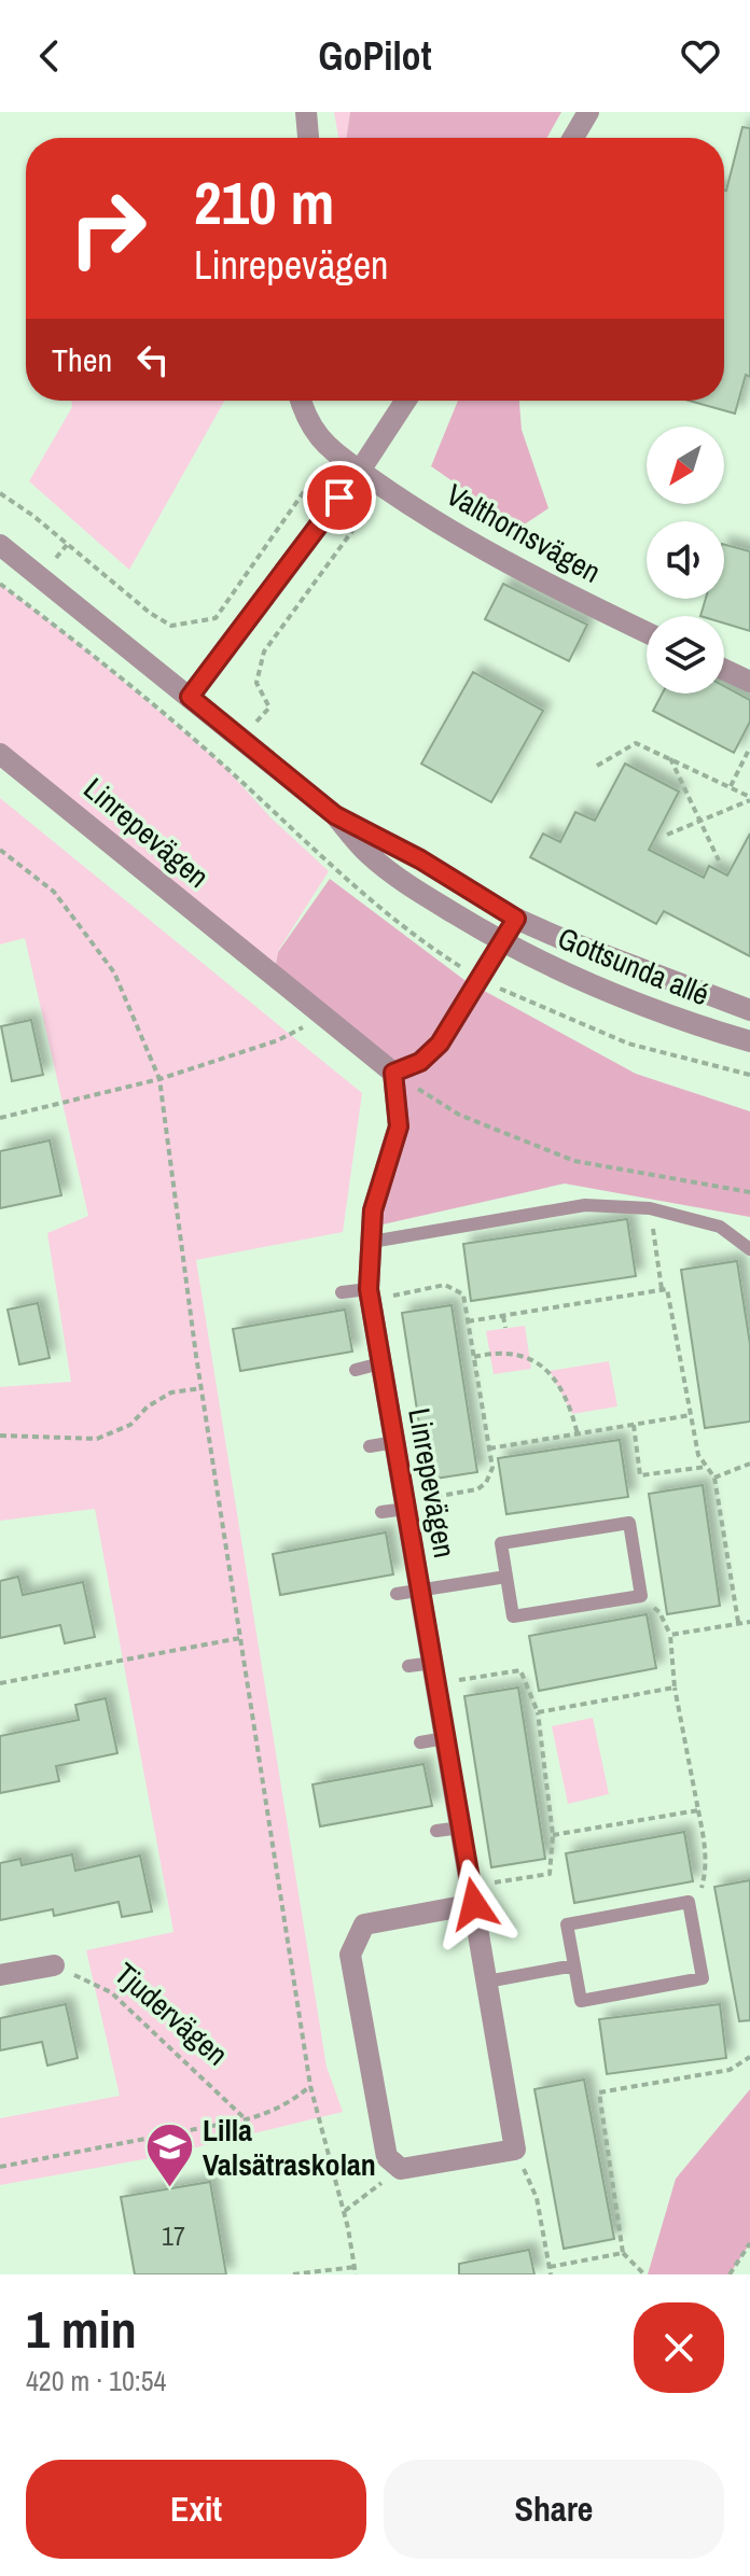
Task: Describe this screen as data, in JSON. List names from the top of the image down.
{
  "streets": {
    "street": ["Valthornsvägen", "Linrepevägen", "Gottsunda allé"],
    "path": ["Tjudervägen"]
  },
  "places": {
    "school or university": ["Lilla Valsätraskolan"]
  },
  "house_numbers": ["17"],
  "north": "bottom left",
  "page": {
    "header": "GoPilot",
    "turn": ["210 m", "Linrepevägen"],
    "then": "Then",
    "heading": ["1 min", "420 m · 10:54"],
    "buttons": ["Exit", "Share"]
  }
}
